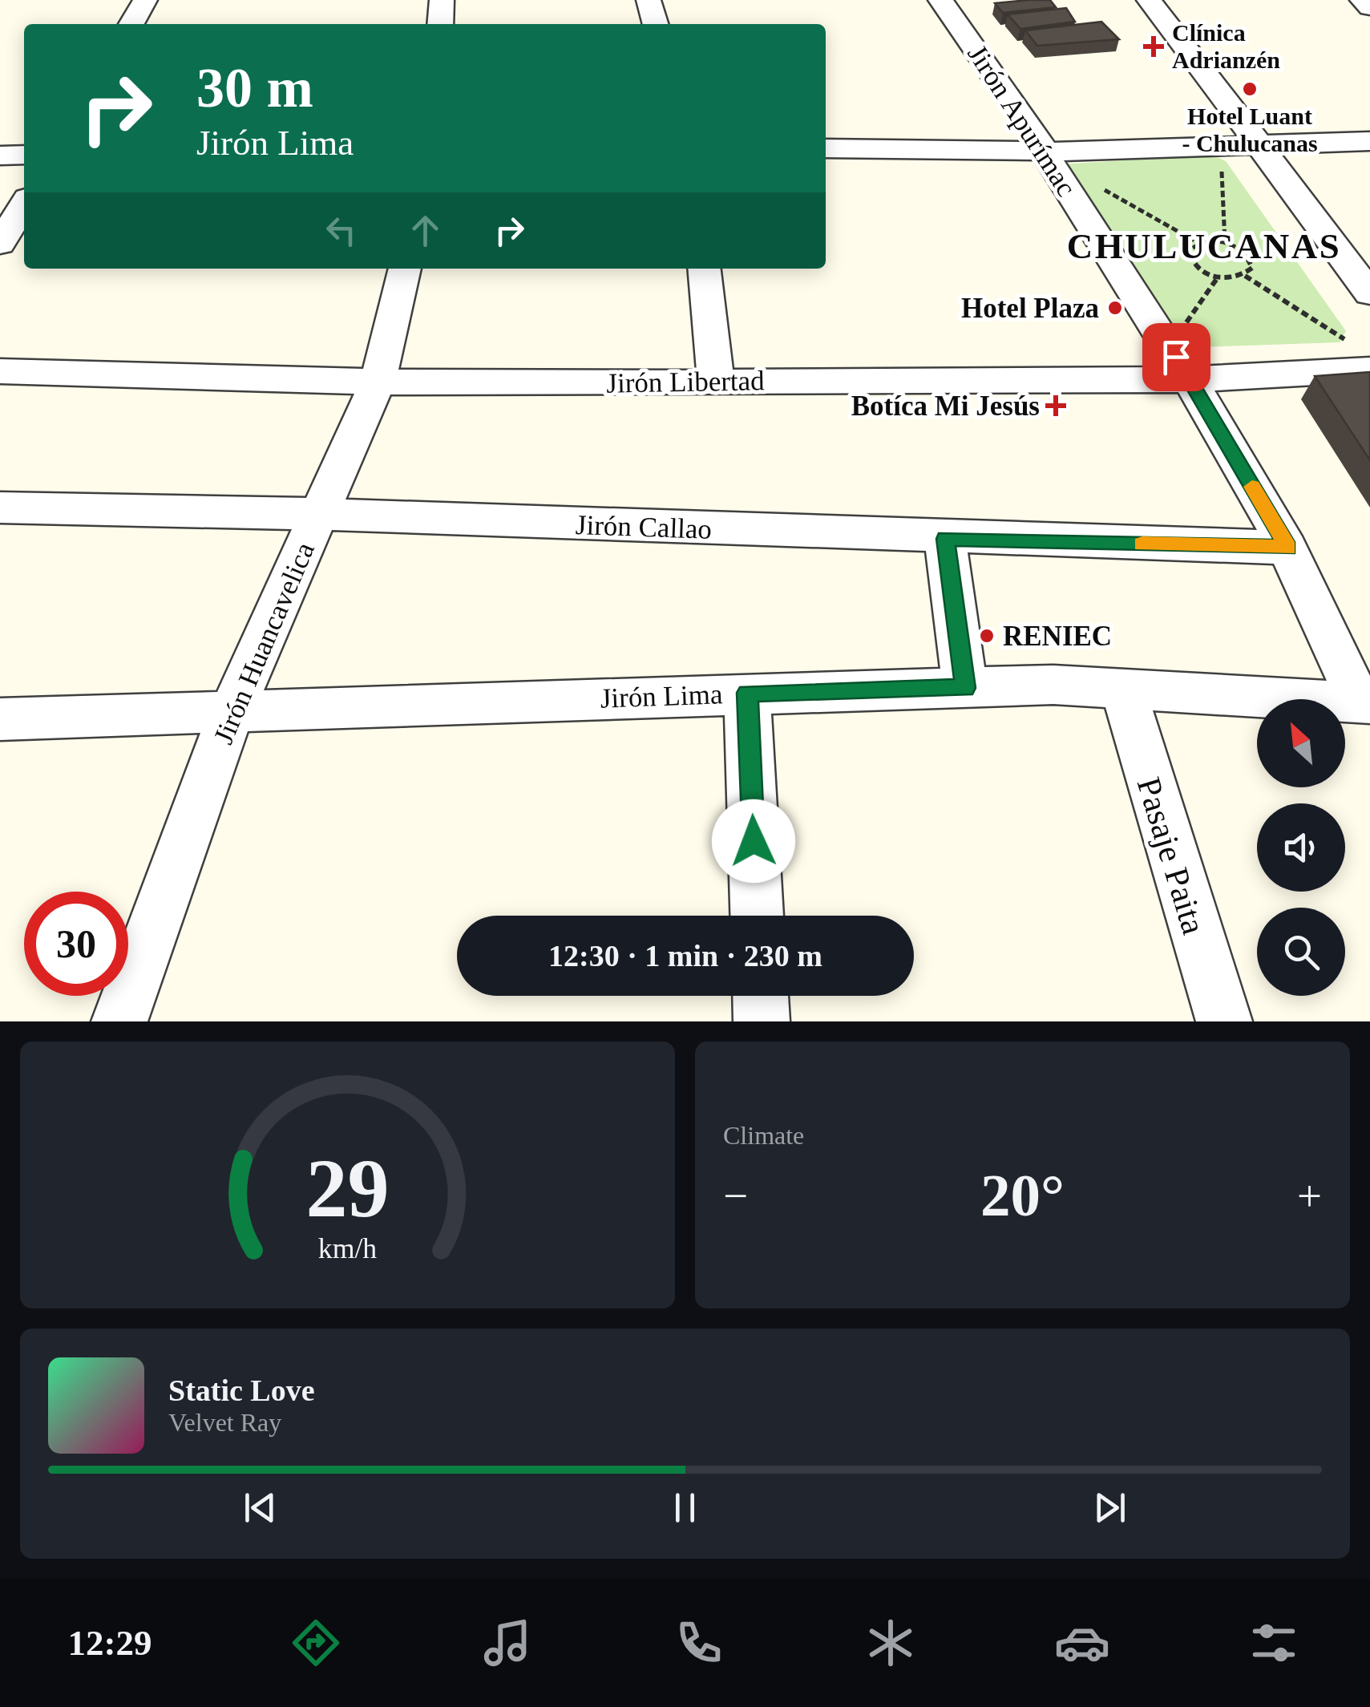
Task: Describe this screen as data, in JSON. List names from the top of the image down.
{
  "streets": {
    "street": [
      "Jirón Apurímac",
      "Jirón Libertad",
      "Jirón Callao",
      "Jirón Huancavelica",
      "Jirón Lima",
      "Pasaje Paita"
    ]
  },
  "crossings": [
    ["Jirón Apurímac", "Jirón Libertad"],
    ["Jirón Apurímac", "Jirón Callao"],
    ["Jirón Apurímac", "Jirón Lima"],
    ["Jirón Libertad", "Jirón Huancavelica"],
    ["Jirón Callao", "Jirón Huancavelica"],
    ["Jirón Huancavelica", "Jirón Lima"],
    ["Jirón Lima", "Pasaje Paita"]
  ],
  "districts": ["CHULUCANAS"],
  "places": {
    "health": ["Clínica Adrianzén", "Botíca Mi Jesús"],
    "other": ["Hotel Luant - Chulucanas", "Hotel Plaza", "RENIEC"]
  },
  "north": "top left",
  "page": {
    "turn": ["30 m", "Jirón Lima"],
    "limit": "30",
    "trip": "12:30 · 1 min · 230 m",
    "tile": "Climate",
    "heat": ["−", "20°", "+"],
    "song": ["Static Love", "Velvet Ray"],
    "tabs": "12:29",
    "gauge": ["29", "km/h"]
  }
}
